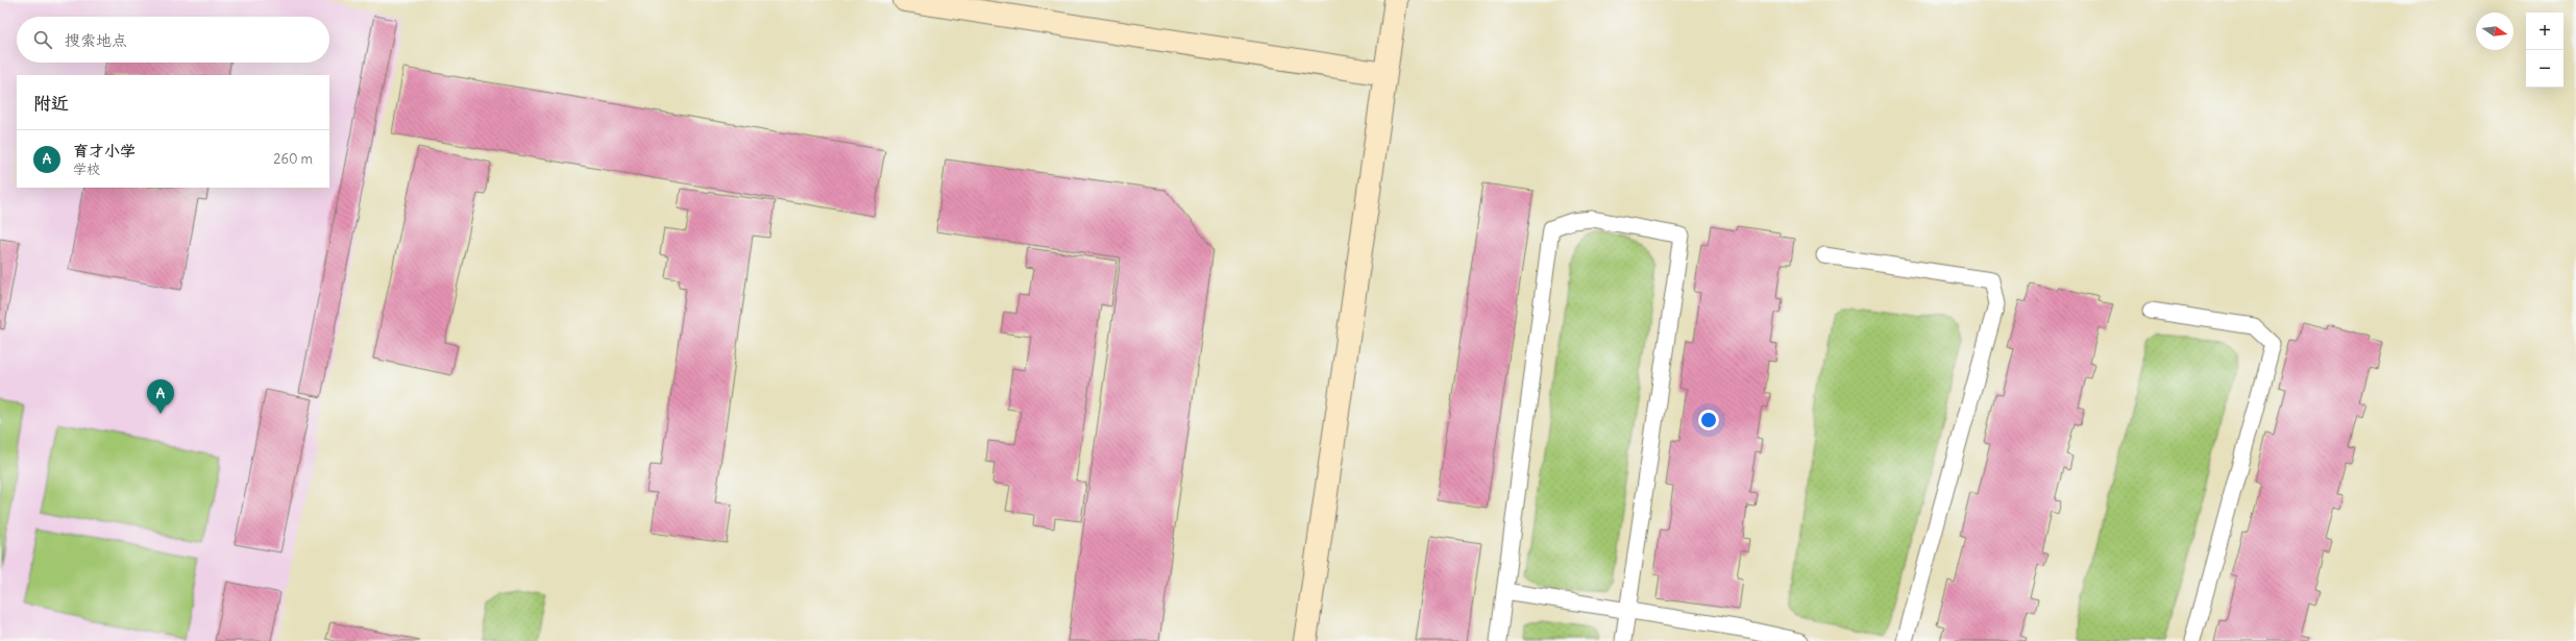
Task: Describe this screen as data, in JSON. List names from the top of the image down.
{
  "north": "right",
  "page": {
    "map_buttons": ["+", "−"],
    "search": "搜索地点",
    "heading": "附近",
    "list": [
      {
        "mark": "A",
        "name": "育才小学",
        "note": "学校",
        "value": "260 m"
      }
    ],
    "pins": "A"
  }
}
